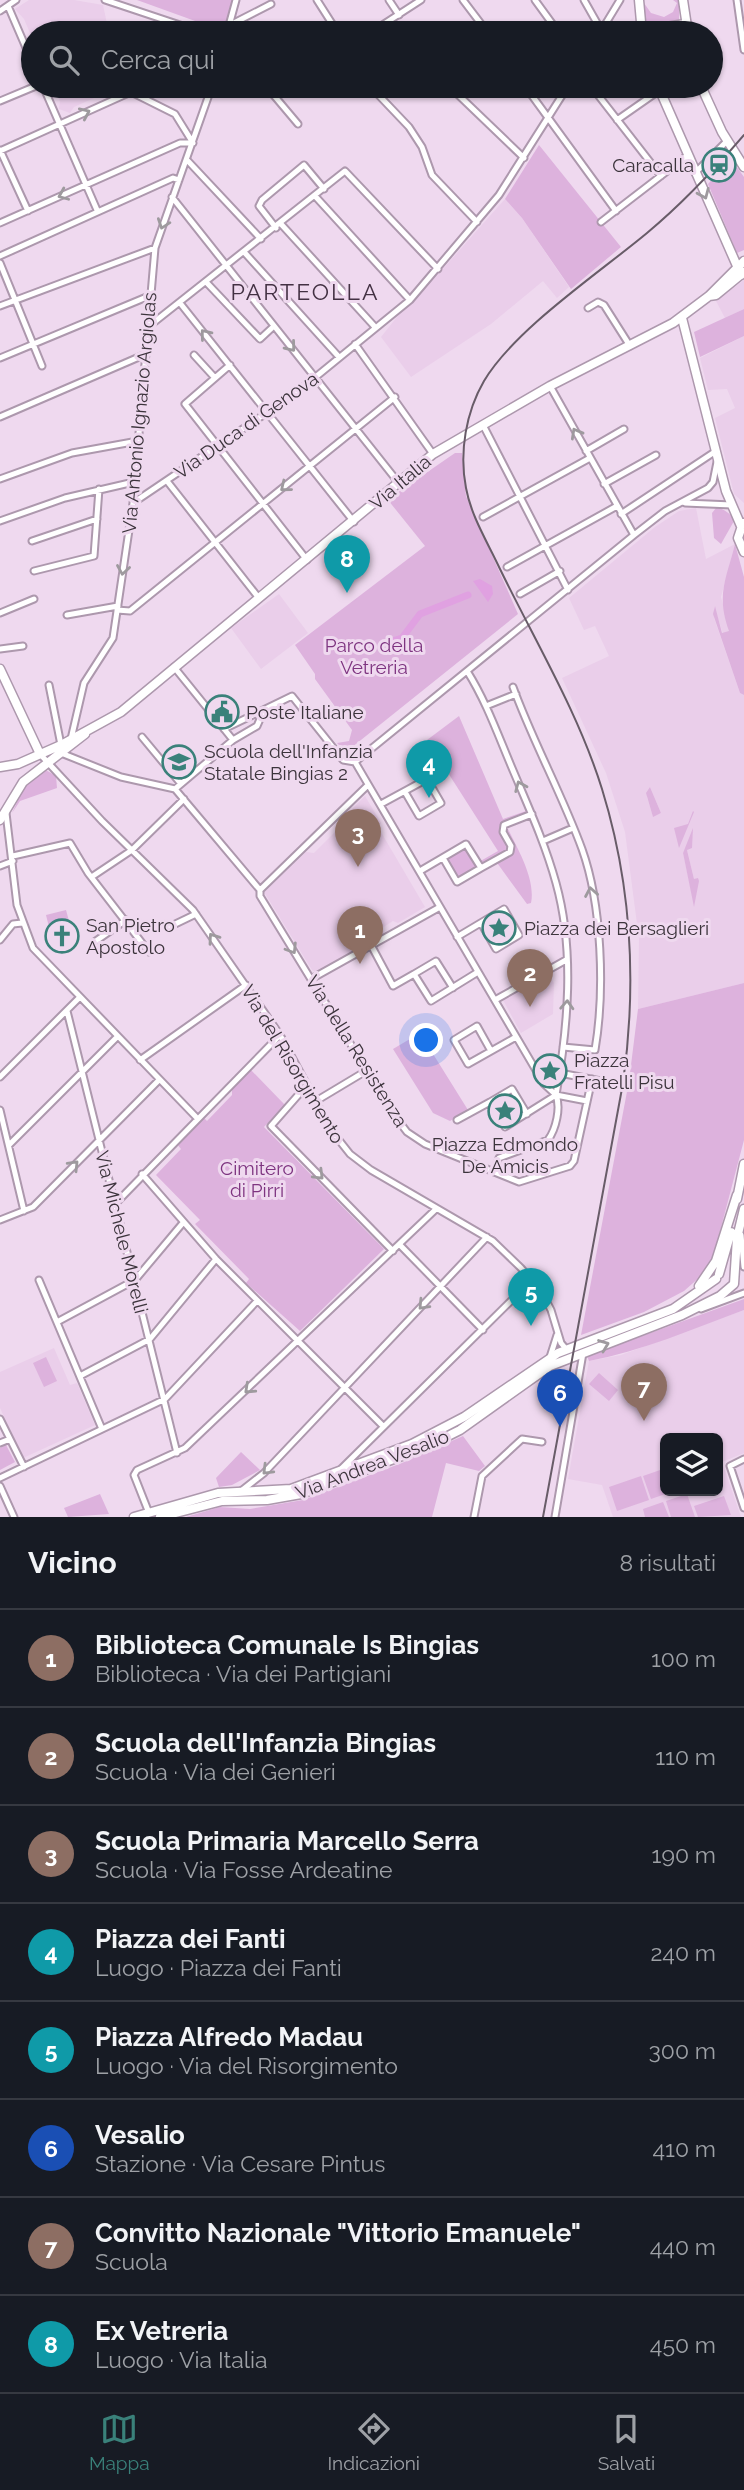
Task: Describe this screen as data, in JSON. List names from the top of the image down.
{
  "streets": {
    "street": [
      "Via Antonio Ignazio Argiolas",
      "Via Duca di Genova",
      "Via Italia",
      "Via della Resistenza",
      "Via del Risorgimento",
      "Via Michele Morelli",
      "Via Andrea Vesalio"
    ]
  },
  "crossings": [
    ["Via Antonio Ignazio Argiolas", "Via Duca di Genova"],
    ["Via del Risorgimento", "Via Andrea Vesalio"]
  ],
  "districts": ["PARTEOLLA"],
  "parks": ["Parco della Vetreria", "Cimitero di Pirri"],
  "places": {
    "station": ["Caracalla"],
    "public building": ["Poste Italiane"],
    "school or university": ["Scuola dell'Infanzia Statale Bingias 2"],
    "place": ["Piazza dei Bersaglieri", "Piazza Fratelli Pisu", "Piazza Edmondo De Amicis"],
    "church": ["San Pietro Apostolo"]
  },
  "page": {
    "search": "Cerca qui",
    "pins": [
      "8",
      "4",
      "3",
      "1",
      "2",
      "5",
      "7",
      "6"
    ],
    "heading": ["Vicino", "8 risultati"],
    "list": [
      {
        "mark": "1",
        "name": "Biblioteca Comunale Is Bingias",
        "note": "Biblioteca · Via dei Partigiani",
        "value": "100 m"
      },
      {
        "mark": "2",
        "name": "Scuola dell'Infanzia Bingias",
        "note": "Scuola · Via dei Genieri",
        "value": "110 m"
      },
      {
        "mark": "3",
        "name": "Scuola Primaria Marcello Serra",
        "note": "Scuola · Via Fosse Ardeatine",
        "value": "190 m"
      },
      {
        "mark": "4",
        "name": "Piazza dei Fanti",
        "note": "Luogo · Piazza dei Fanti",
        "value": "240 m"
      },
      {
        "mark": "5",
        "name": "Piazza Alfredo Madau",
        "note": "Luogo · Via del Risorgimento",
        "value": "300 m"
      },
      {
        "mark": "6",
        "name": "Vesalio",
        "note": "Stazione · Via Cesare Pintus",
        "value": "410 m"
      },
      {
        "mark": "7",
        "name": "Convitto Nazionale \"Vittorio Emanuele\"",
        "note": "Scuola",
        "value": "440 m"
      },
      {
        "mark": "8",
        "name": "Ex Vetreria",
        "note": "Luogo · Via Italia",
        "value": "450 m"
      }
    ],
    "nav": ["Mappa", "Indicazioni", "Salvati"]
  }
}
